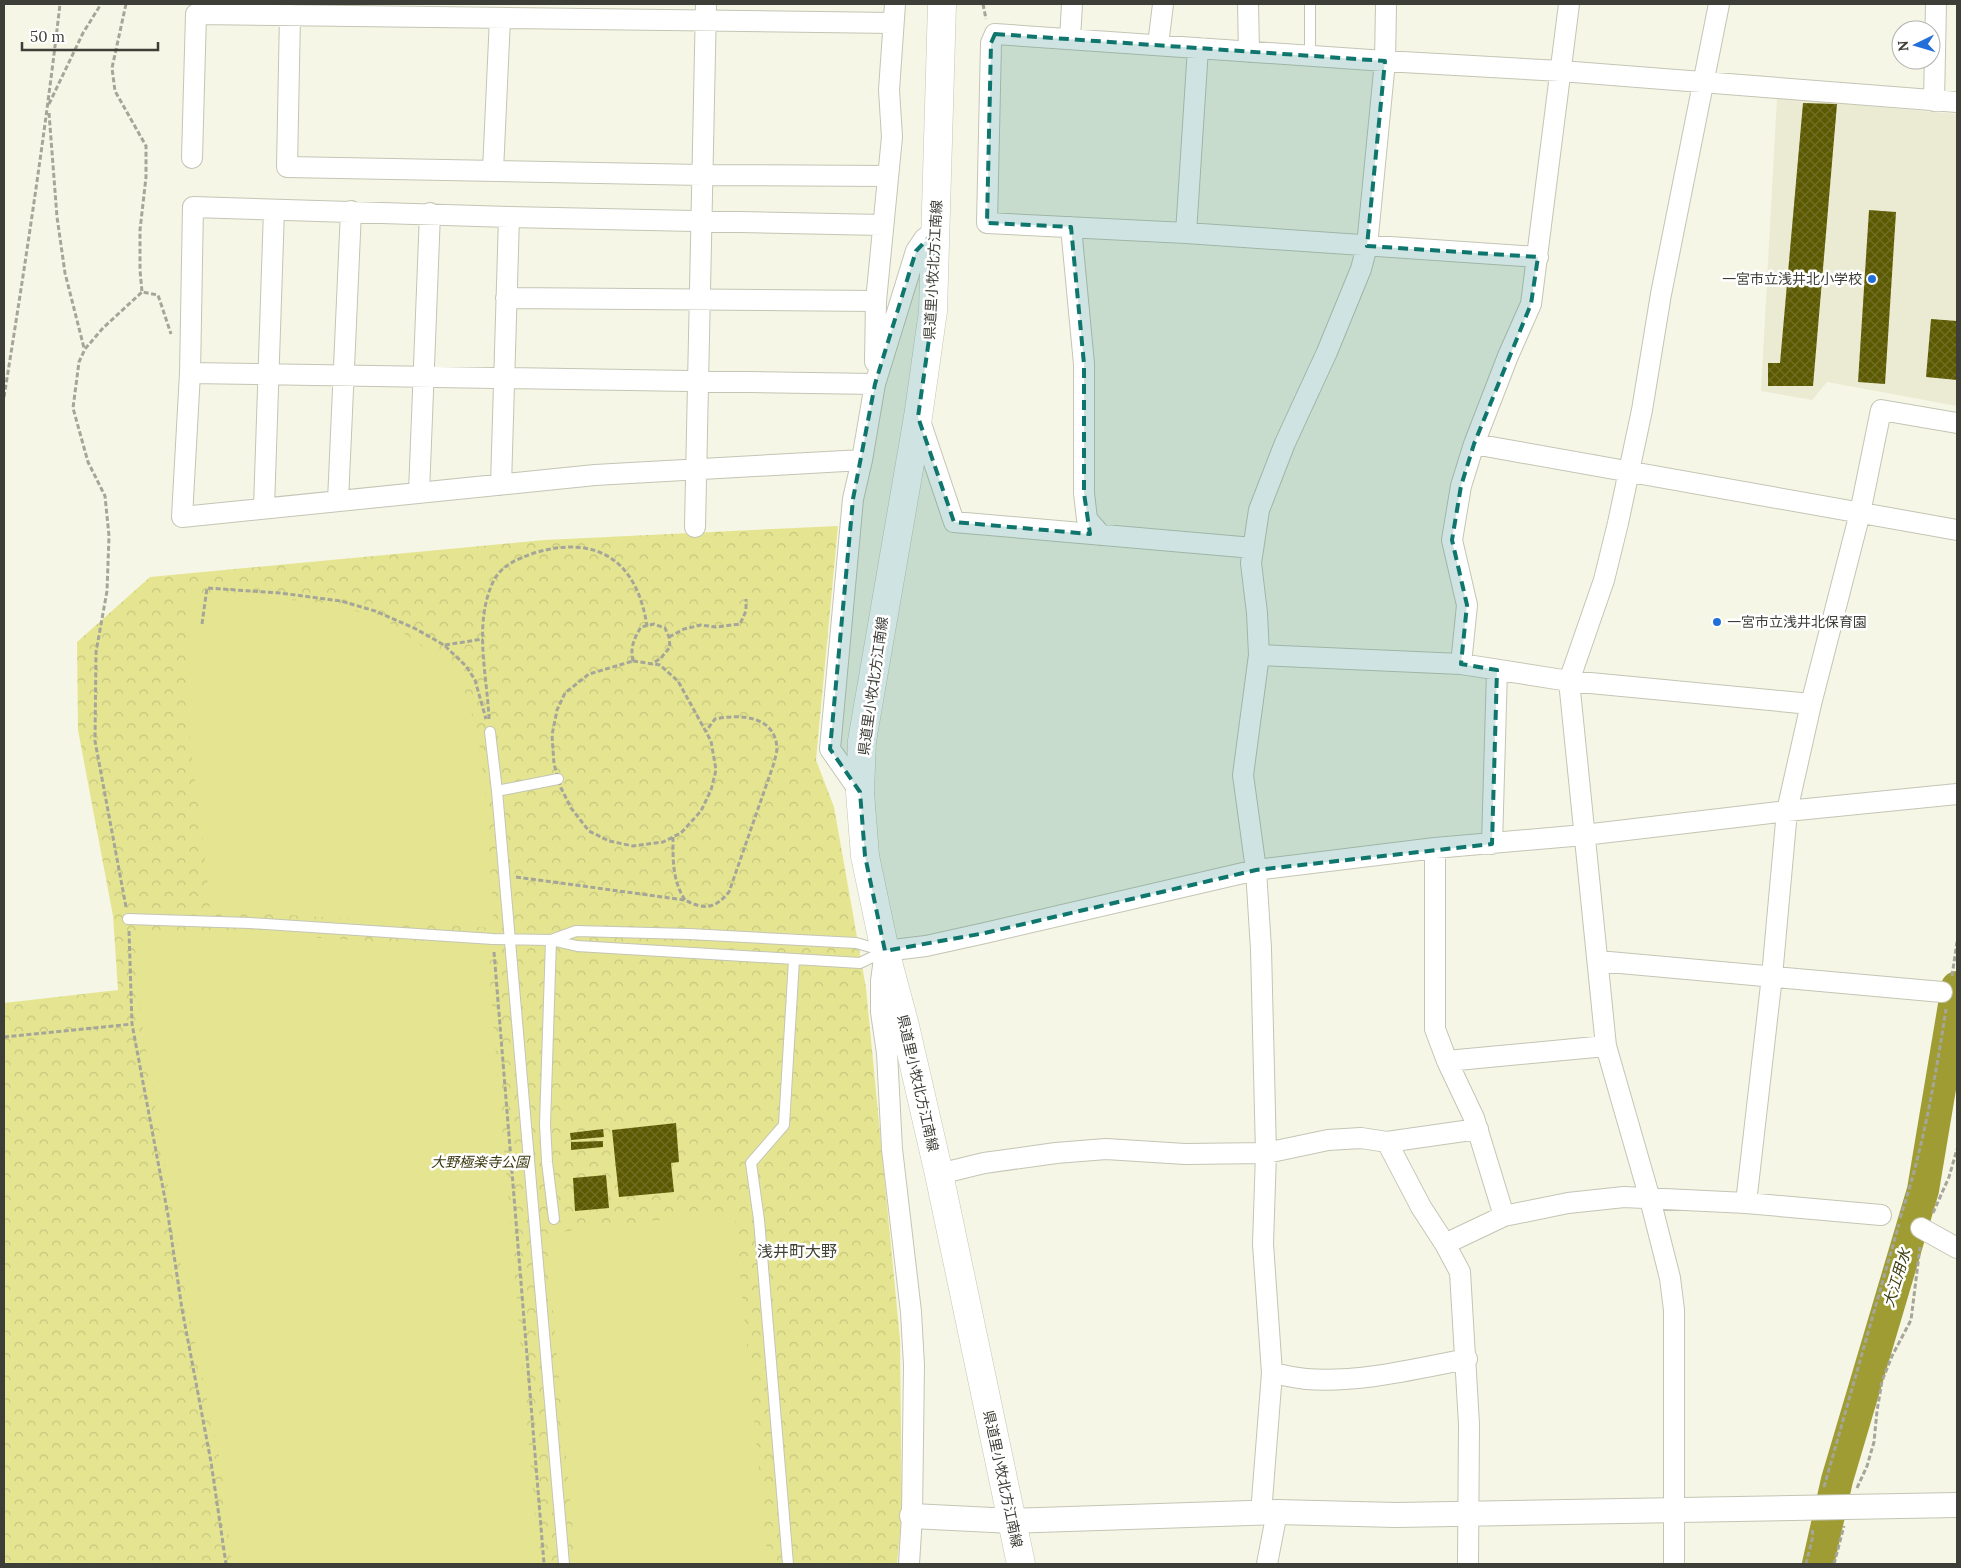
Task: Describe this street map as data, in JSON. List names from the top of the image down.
{
  "streets": {
    "main road": ["県道里小牧北方江南線"]
  },
  "districts": ["浅井町大野"],
  "water": ["大江用水"],
  "parks": ["大野極楽寺公園"],
  "places": ["一宮市立浅井北小学校", "一宮市立浅井北保育園"],
  "scale_bar": "50 m",
  "north": "left"
}
